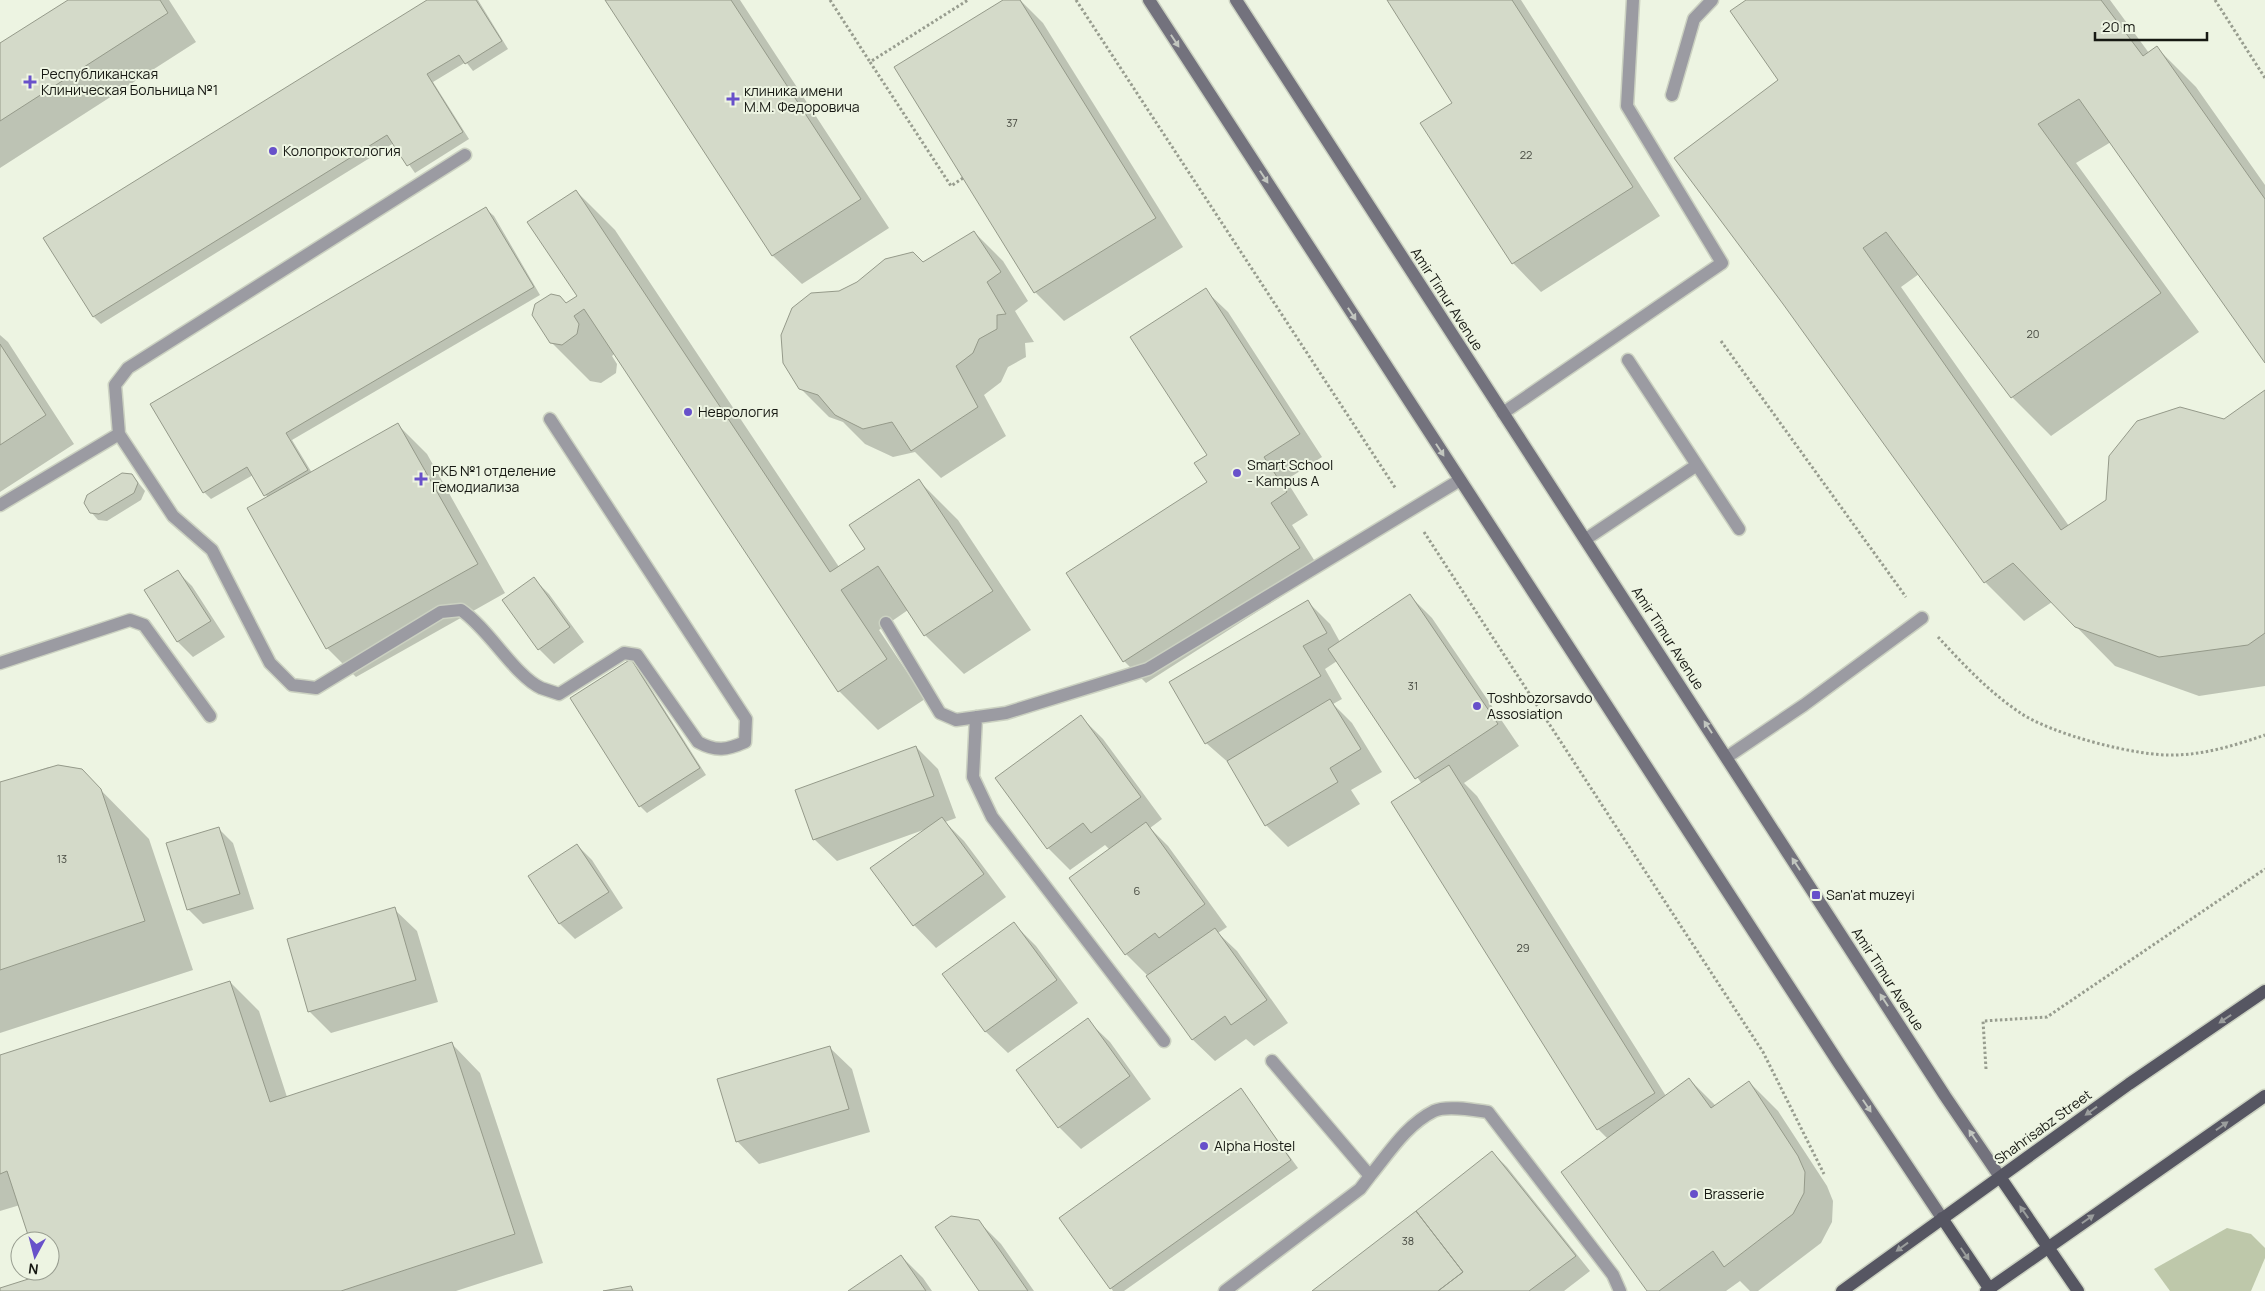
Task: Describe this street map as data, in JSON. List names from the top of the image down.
{
  "streets": {
    "main road": ["Amir Timur Avenue", "Shahrisabz Street"]
  },
  "crossings": [
    ["Amir Timur Avenue", "Shahrisabz Street"]
  ],
  "places": {
    "health": ["Республиканская Клиническая Больница №1", "клиника имени М.М. Федоровича", "РКБ №1 отделение Гемодиализа"],
    "other": [
      "Колопроктология",
      "Неврология",
      "Smart School - Kampus A",
      "Toshbozorsavdo Assosiation",
      "Alpha Hostel",
      "Brasserie"
    ],
    "transit": ["San'at muzeyi"]
  },
  "house_numbers": [
    "37",
    "22",
    "20",
    "31",
    "13",
    "6",
    "29",
    "38"
  ],
  "scale_bar": "20 m",
  "north": "bottom"
}
